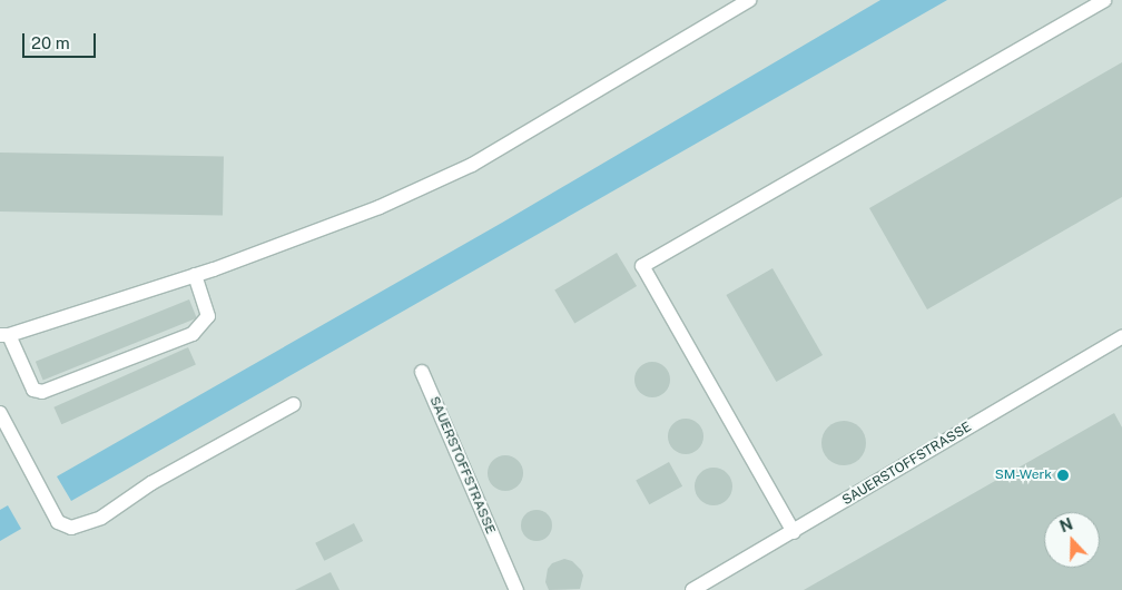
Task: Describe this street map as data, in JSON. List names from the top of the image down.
{
  "streets": {
    "lane": ["SAUERSTOFFSTRASSE"]
  },
  "places": ["SM-Werk"],
  "scale_bar": "20 m",
  "north": "top"
}
